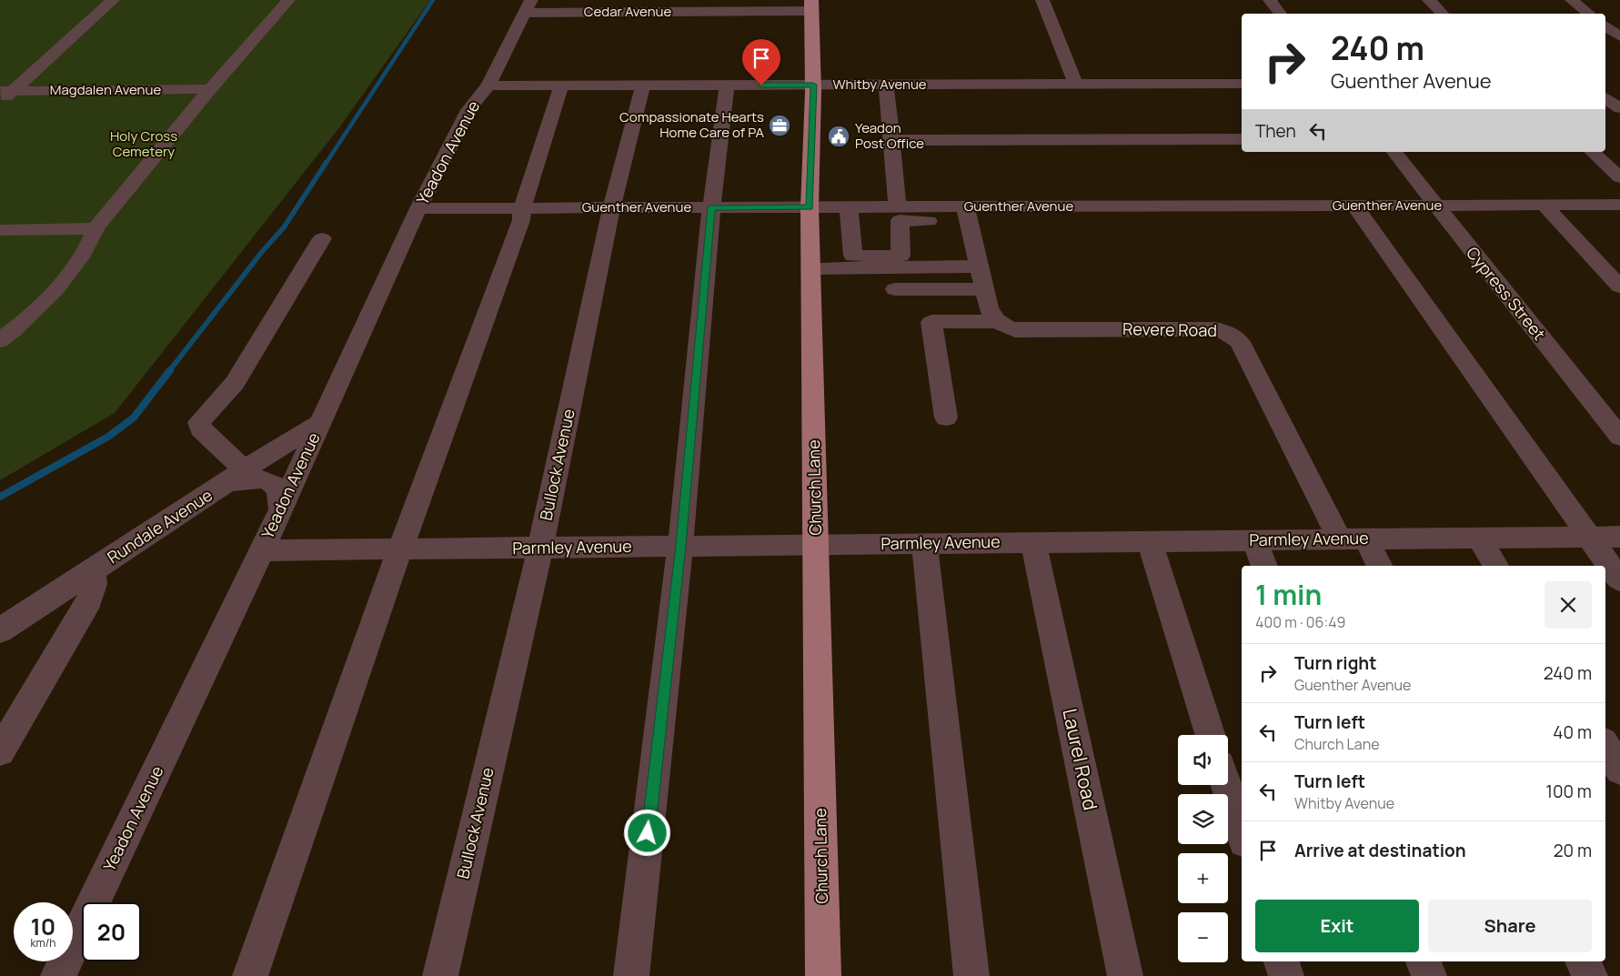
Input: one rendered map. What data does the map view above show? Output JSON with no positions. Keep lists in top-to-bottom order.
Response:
{
  "streets": {
    "main road": ["Church Lane"],
    "street": [
      "Cedar Avenue",
      "Whitby Avenue",
      "Magdalen Avenue",
      "Yeadon Avenue",
      "Guenther Avenue",
      "Cypress Street",
      "Revere Road",
      "Bullock Avenue",
      "Rundale Avenue",
      "Parmley Avenue",
      "Laurel Road"
    ]
  },
  "crossings": [
    ["Cedar Avenue", "Yeadon Avenue"],
    ["Cedar Avenue", "Church Lane"],
    ["Whitby Avenue", "Yeadon Avenue"],
    ["Whitby Avenue", "Bullock Avenue"],
    ["Whitby Avenue", "Church Lane"],
    ["Yeadon Avenue", "Guenther Avenue"],
    ["Yeadon Avenue", "Rundale Avenue"],
    ["Yeadon Avenue", "Parmley Avenue"],
    ["Guenther Avenue", "Cypress Street"],
    ["Guenther Avenue", "Bullock Avenue"],
    ["Guenther Avenue", "Church Lane"],
    ["Revere Road", "Parmley Avenue"],
    ["Bullock Avenue", "Parmley Avenue"],
    ["Church Lane", "Parmley Avenue"],
    ["Parmley Avenue", "Laurel Road"]
  ],
  "parks": ["Holy Cross Cemetery"],
  "places": {
    "office": ["Compassionate Hearts Home Care of PA"],
    "public building": ["Yeadon Post Office"]
  },
  "page": {
    "turn": ["240 m", "Guenther Avenue"],
    "then": "Then",
    "heading": ["1 min", "400 m · 06:49"],
    "list": [
      {
        "name": "Turn right",
        "note": "Guenther Avenue",
        "value": "240 m"
      },
      {
        "name": "Turn left",
        "note": "Church Lane",
        "value": "40 m"
      },
      {
        "name": "Turn left",
        "note": "Whitby Avenue",
        "value": "100 m"
      },
      {
        "name": "Arrive at destination",
        "value": "20 m"
      }
    ],
    "map_buttons": ["+", "−"],
    "buttons": ["Exit", "Share"],
    "speed": "10 km/h",
    "limit": "20"
  }
}
